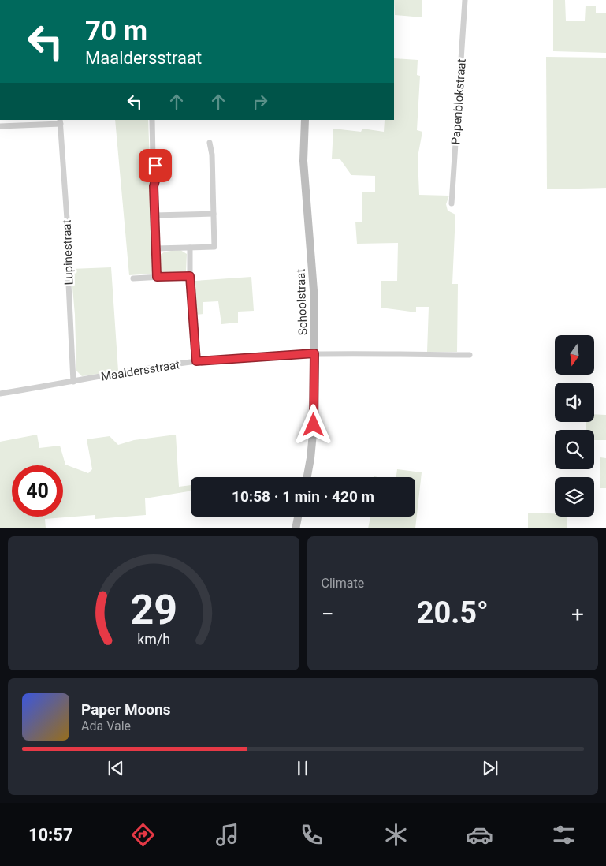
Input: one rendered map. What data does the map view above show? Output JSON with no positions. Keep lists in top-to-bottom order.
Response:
{
  "streets": {
    "street": [
      "Papenblokstraat",
      "Lupinestraat",
      "Schoolstraat",
      "Maaldersstraat"
    ]
  },
  "crossings": [
    ["Lupinestraat", "Maaldersstraat"],
    ["Schoolstraat", "Maaldersstraat"]
  ],
  "north": "bottom",
  "page": {
    "turn": ["70 m", "Maaldersstraat"],
    "limit": "40",
    "trip": "10:58 · 1 min · 420 m",
    "tile": "Climate",
    "heat": ["−", "20.5°", "+"],
    "song": ["Paper Moons", "Ada Vale"],
    "tabs": "10:57",
    "gauge": ["29", "km/h"]
  }
}
